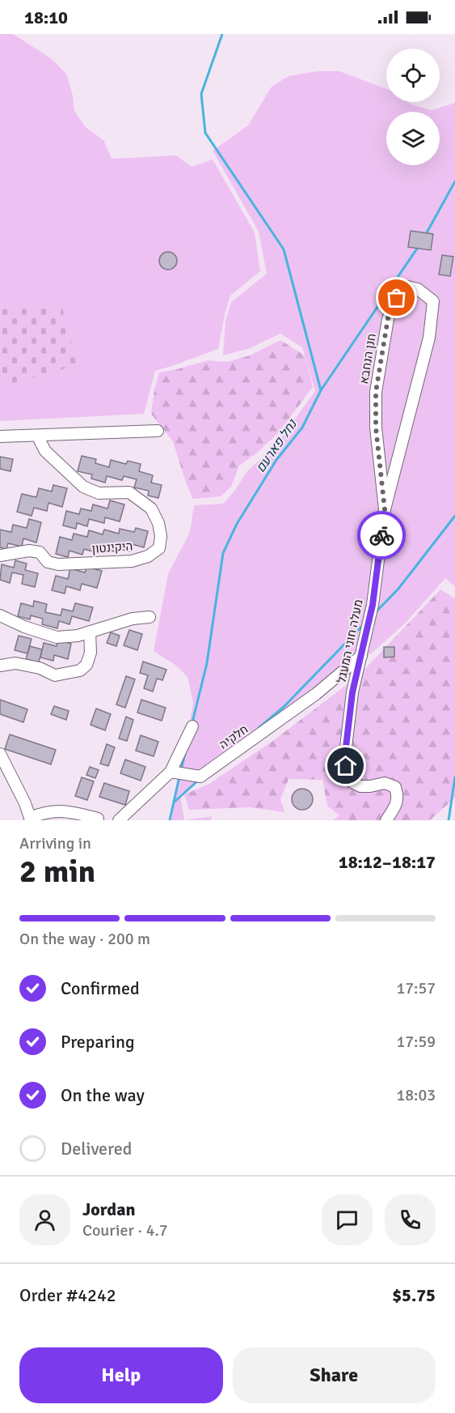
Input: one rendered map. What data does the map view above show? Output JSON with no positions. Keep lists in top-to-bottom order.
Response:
{
  "streets": {
    "street": [
      "חנן הנחבא",
      "היקינטון",
      "מעלה חוני המעגל",
      "חלקיה"
    ]
  },
  "crossings": [
    ["חנן הנחבא", "מעלה חוני המעגל"],
    ["מעלה חוני המעגל", "חלקיה"]
  ],
  "water": ["נחל פארעם"],
  "page": {
    "status": "18:10",
    "heading": ["2 min", "Arriving in", "18:12–18:17"],
    "panel": [
      "Jordan",
      "Courier · 4.7",
      "Order #4242",
      "$5.75"
    ],
    "bar": "On the way · 200 m",
    "list": [
      ["Confirmed", "17:57"],
      ["Preparing", "17:59"],
      ["On the way", "18:03"],
      "Delivered"
    ],
    "buttons": ["Help", "Share"]
  }
}
